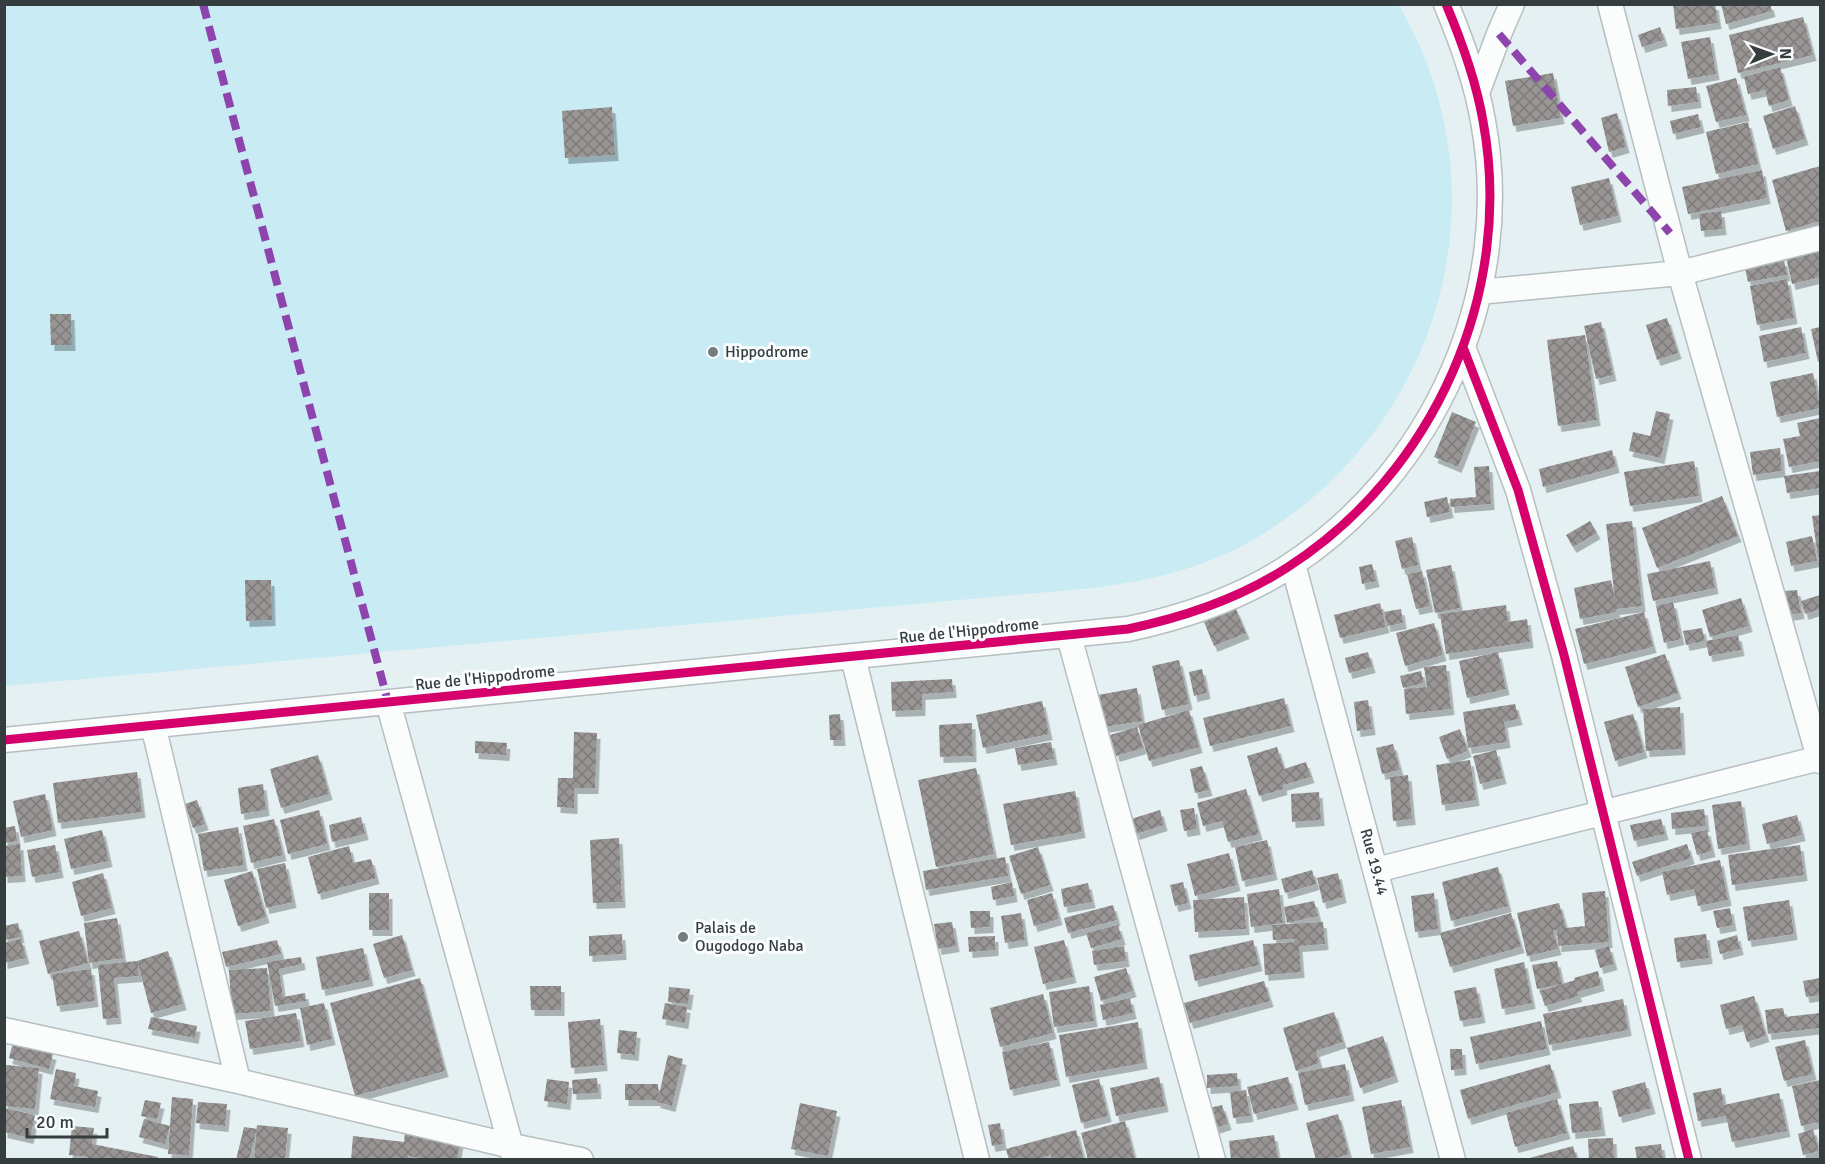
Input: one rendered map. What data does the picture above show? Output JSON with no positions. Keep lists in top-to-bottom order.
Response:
{
  "streets": {
    "street": ["Rue de l'Hippodrome", "Rue 19.44"]
  },
  "crossings": [
    ["Rue de l'Hippodrome", "Rue 19.44"]
  ],
  "places": ["Hippodrome", "Palais de Ougodogo Naba"],
  "scale_bar": "20 m",
  "north": "right"
}
